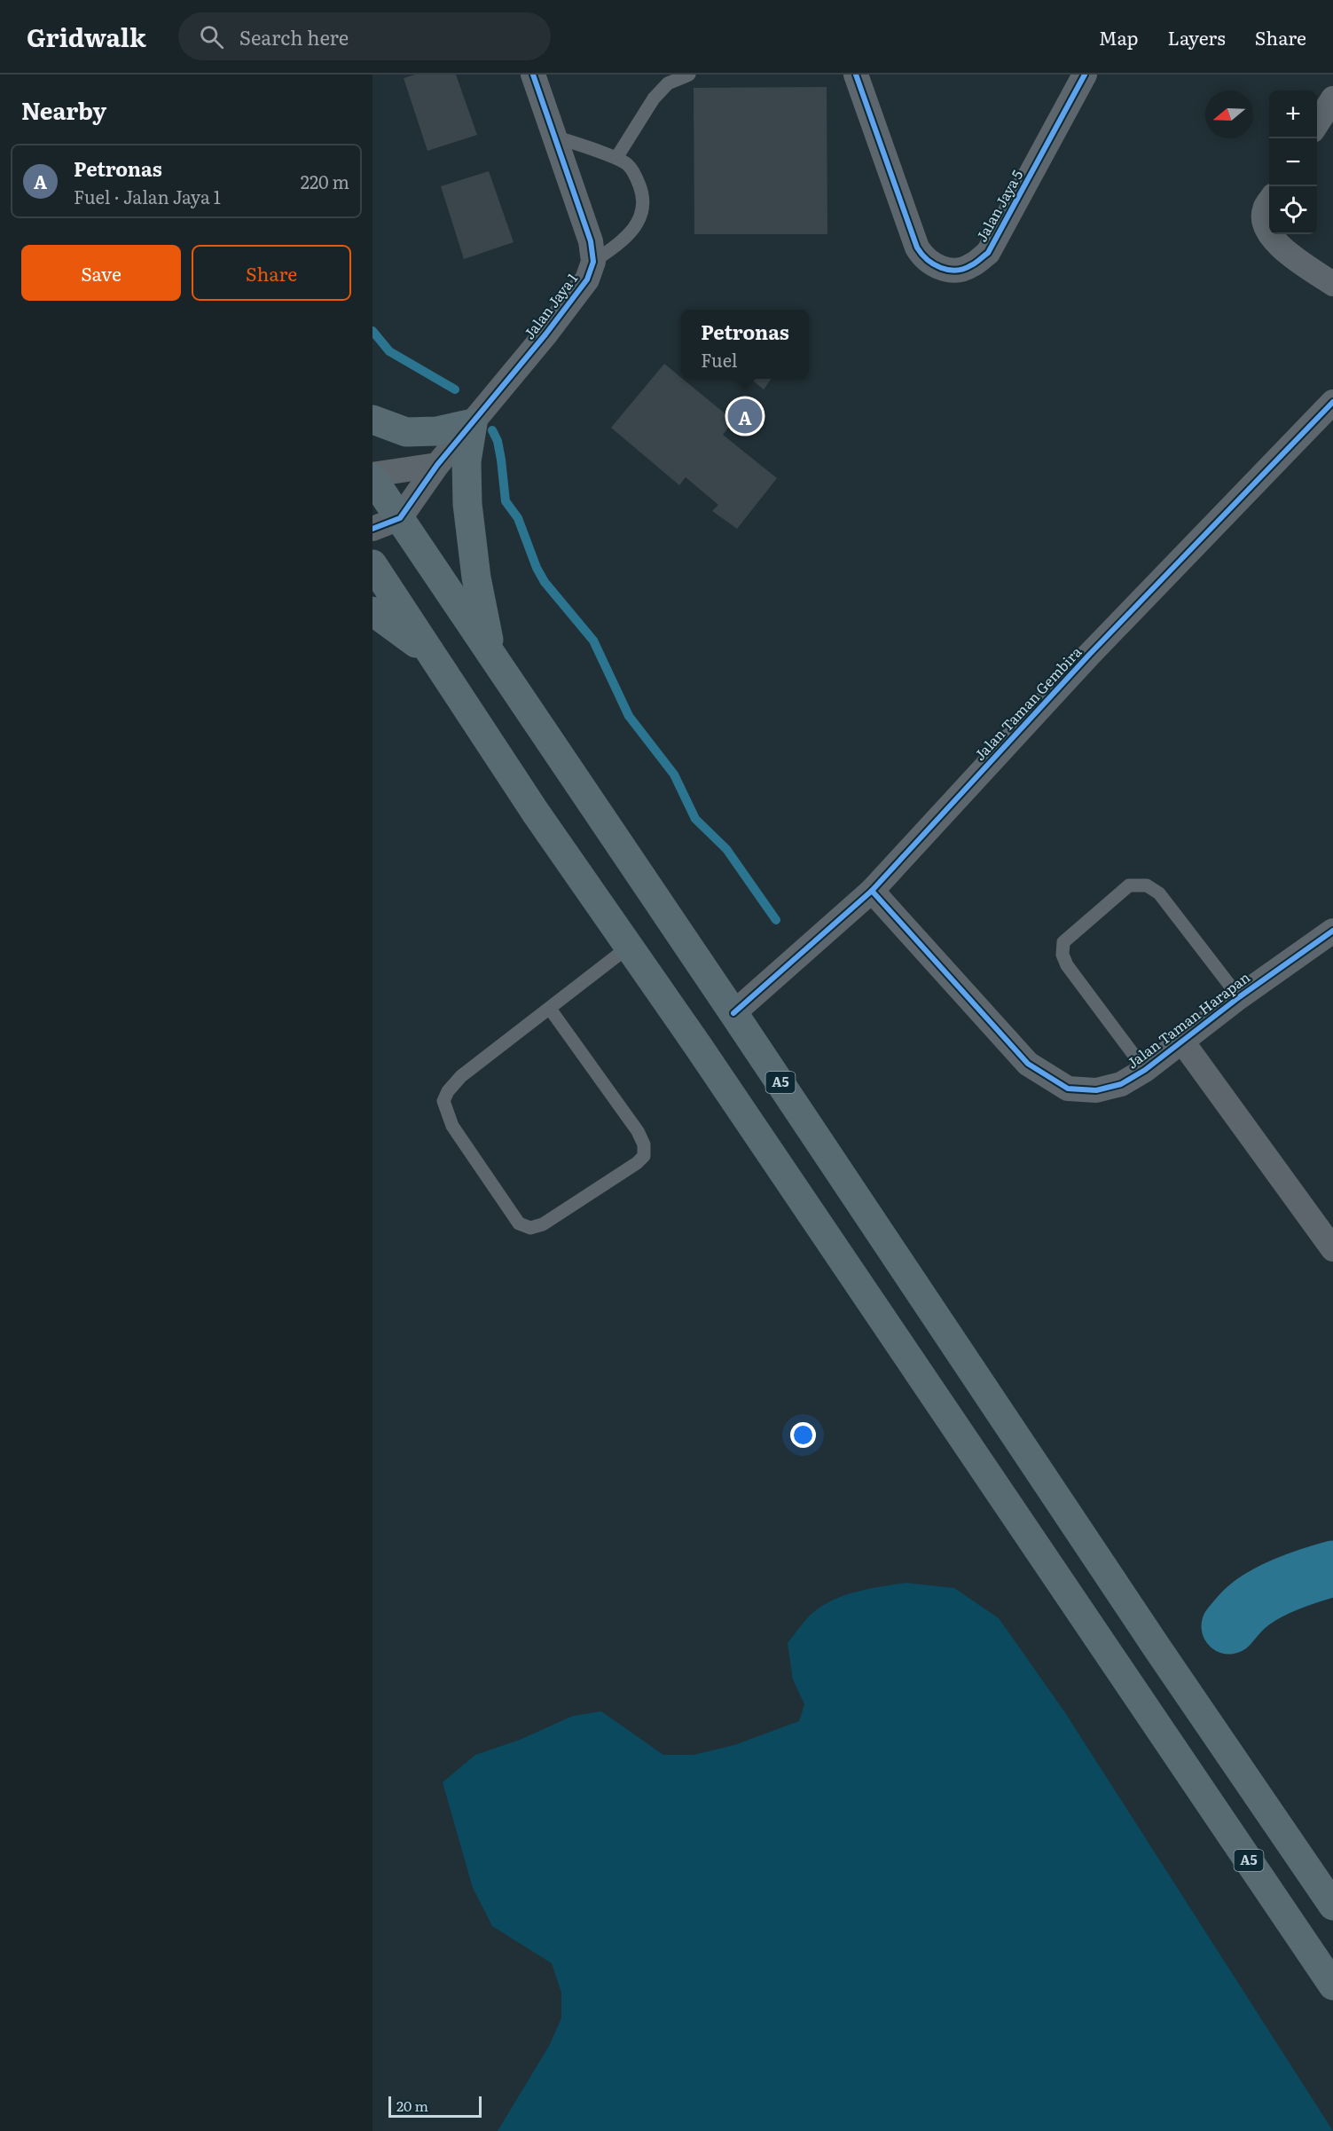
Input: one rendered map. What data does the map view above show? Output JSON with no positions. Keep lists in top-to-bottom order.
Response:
{
  "streets": {
    "highway": ["A5"],
    "street": [
      "Jalan Jaya 5",
      "Jalan Jaya 1",
      "Jalan Taman Gembira",
      "Jalan Taman Harapan"
    ]
  },
  "crossings": [
    ["Jalan Jaya 1", "A5"],
    ["Jalan Taman Gembira", "Jalan Taman Harapan"],
    ["Jalan Taman Gembira", "A5"]
  ],
  "scale_bar": "20 m",
  "north": "left",
  "page": {
    "header": "Gridwalk",
    "search": "Search here",
    "nav": ["Map", "Layers", "Share"],
    "heading": "Nearby",
    "map_buttons": ["+", "−"],
    "list": [
      {
        "mark": "A",
        "name": "Petronas",
        "note": "Fuel · Jalan Jaya 1",
        "value": "220 m"
      }
    ],
    "buttons": ["Save", "Share"],
    "popup": ["Petronas", "Fuel"],
    "pins": "A",
    "scale": "20 m"
  }
}
